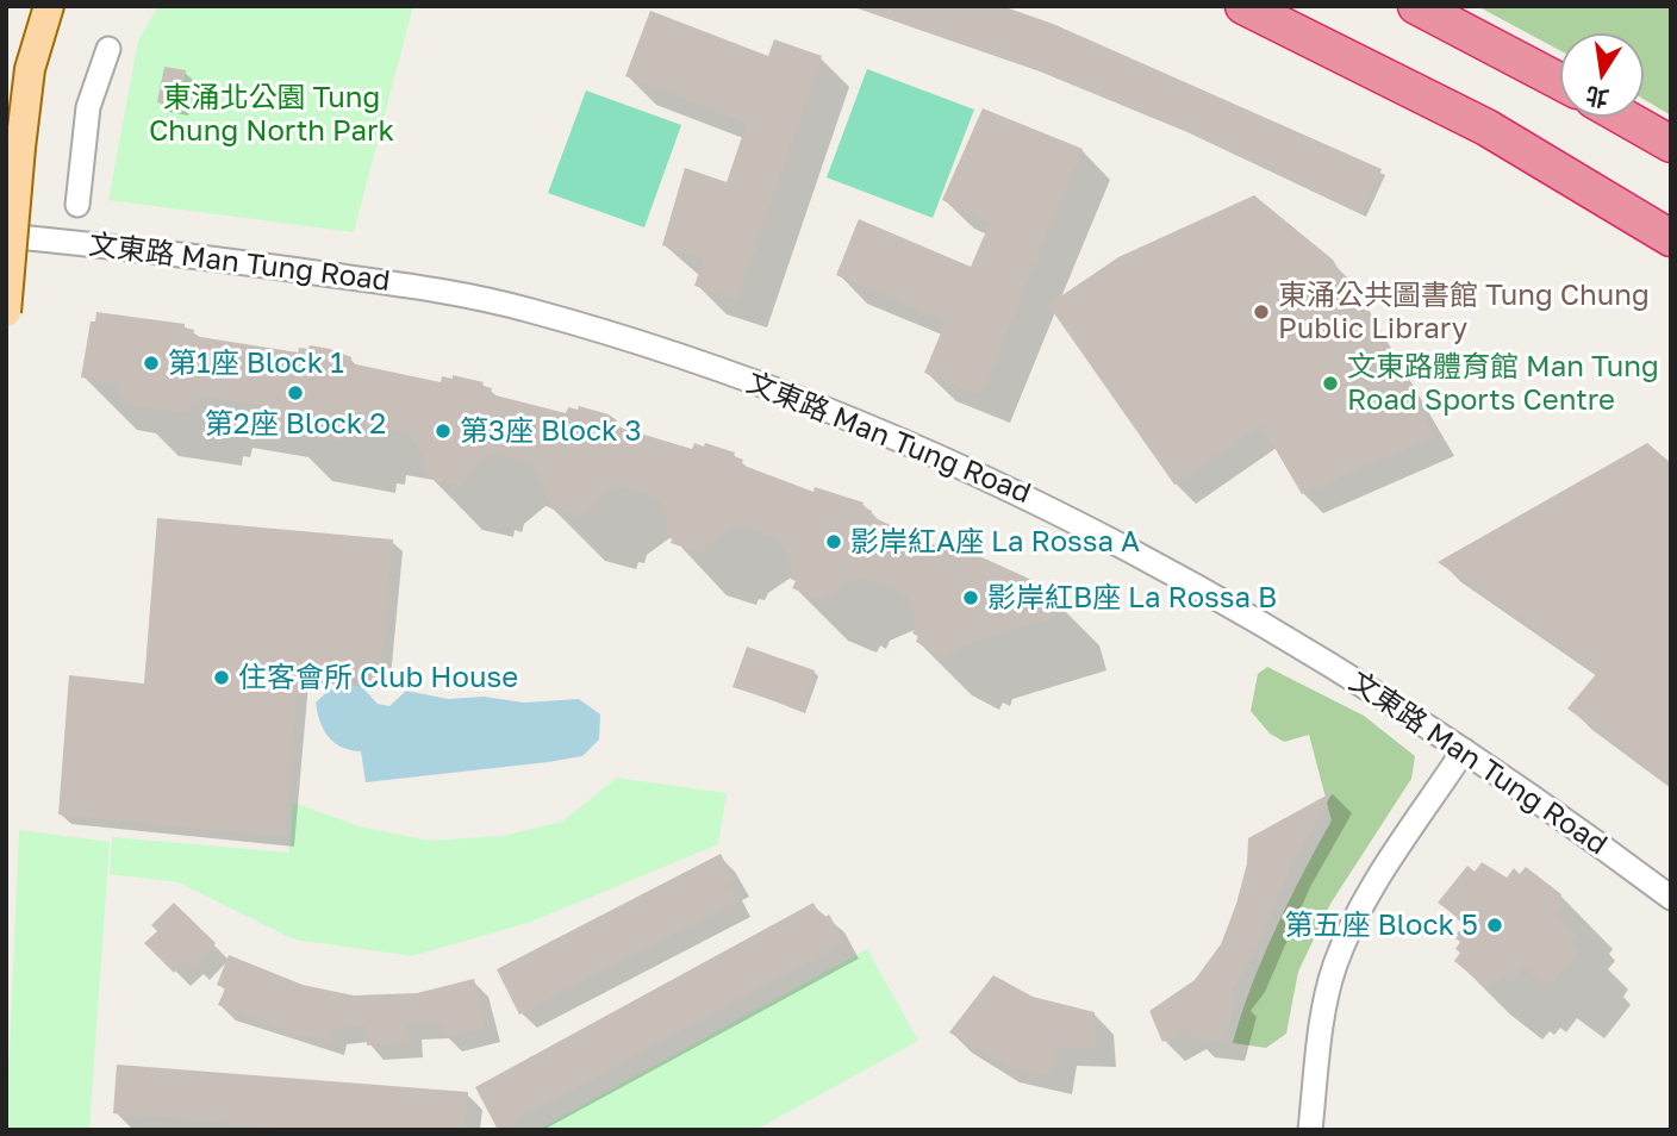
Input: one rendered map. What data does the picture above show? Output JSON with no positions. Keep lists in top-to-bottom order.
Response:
{
  "streets": {
    "street": ["文東路 Man Tung Road"]
  },
  "parks": ["東涌北公園 Tung Chung North Park"],
  "places": [
    "東涌公共圖書館 Tung Chung Public Library",
    "第1座 Block 1",
    "文東路體育館 Man Tung Road Sports Centre",
    "第2座 Block 2",
    "第3座 Block 3",
    "影岸紅A座 La Rossa A",
    "影岸紅B座 La Rossa B",
    "住客會所 Club House",
    "第五座 Block 5"
  ],
  "north": "bottom"
}
